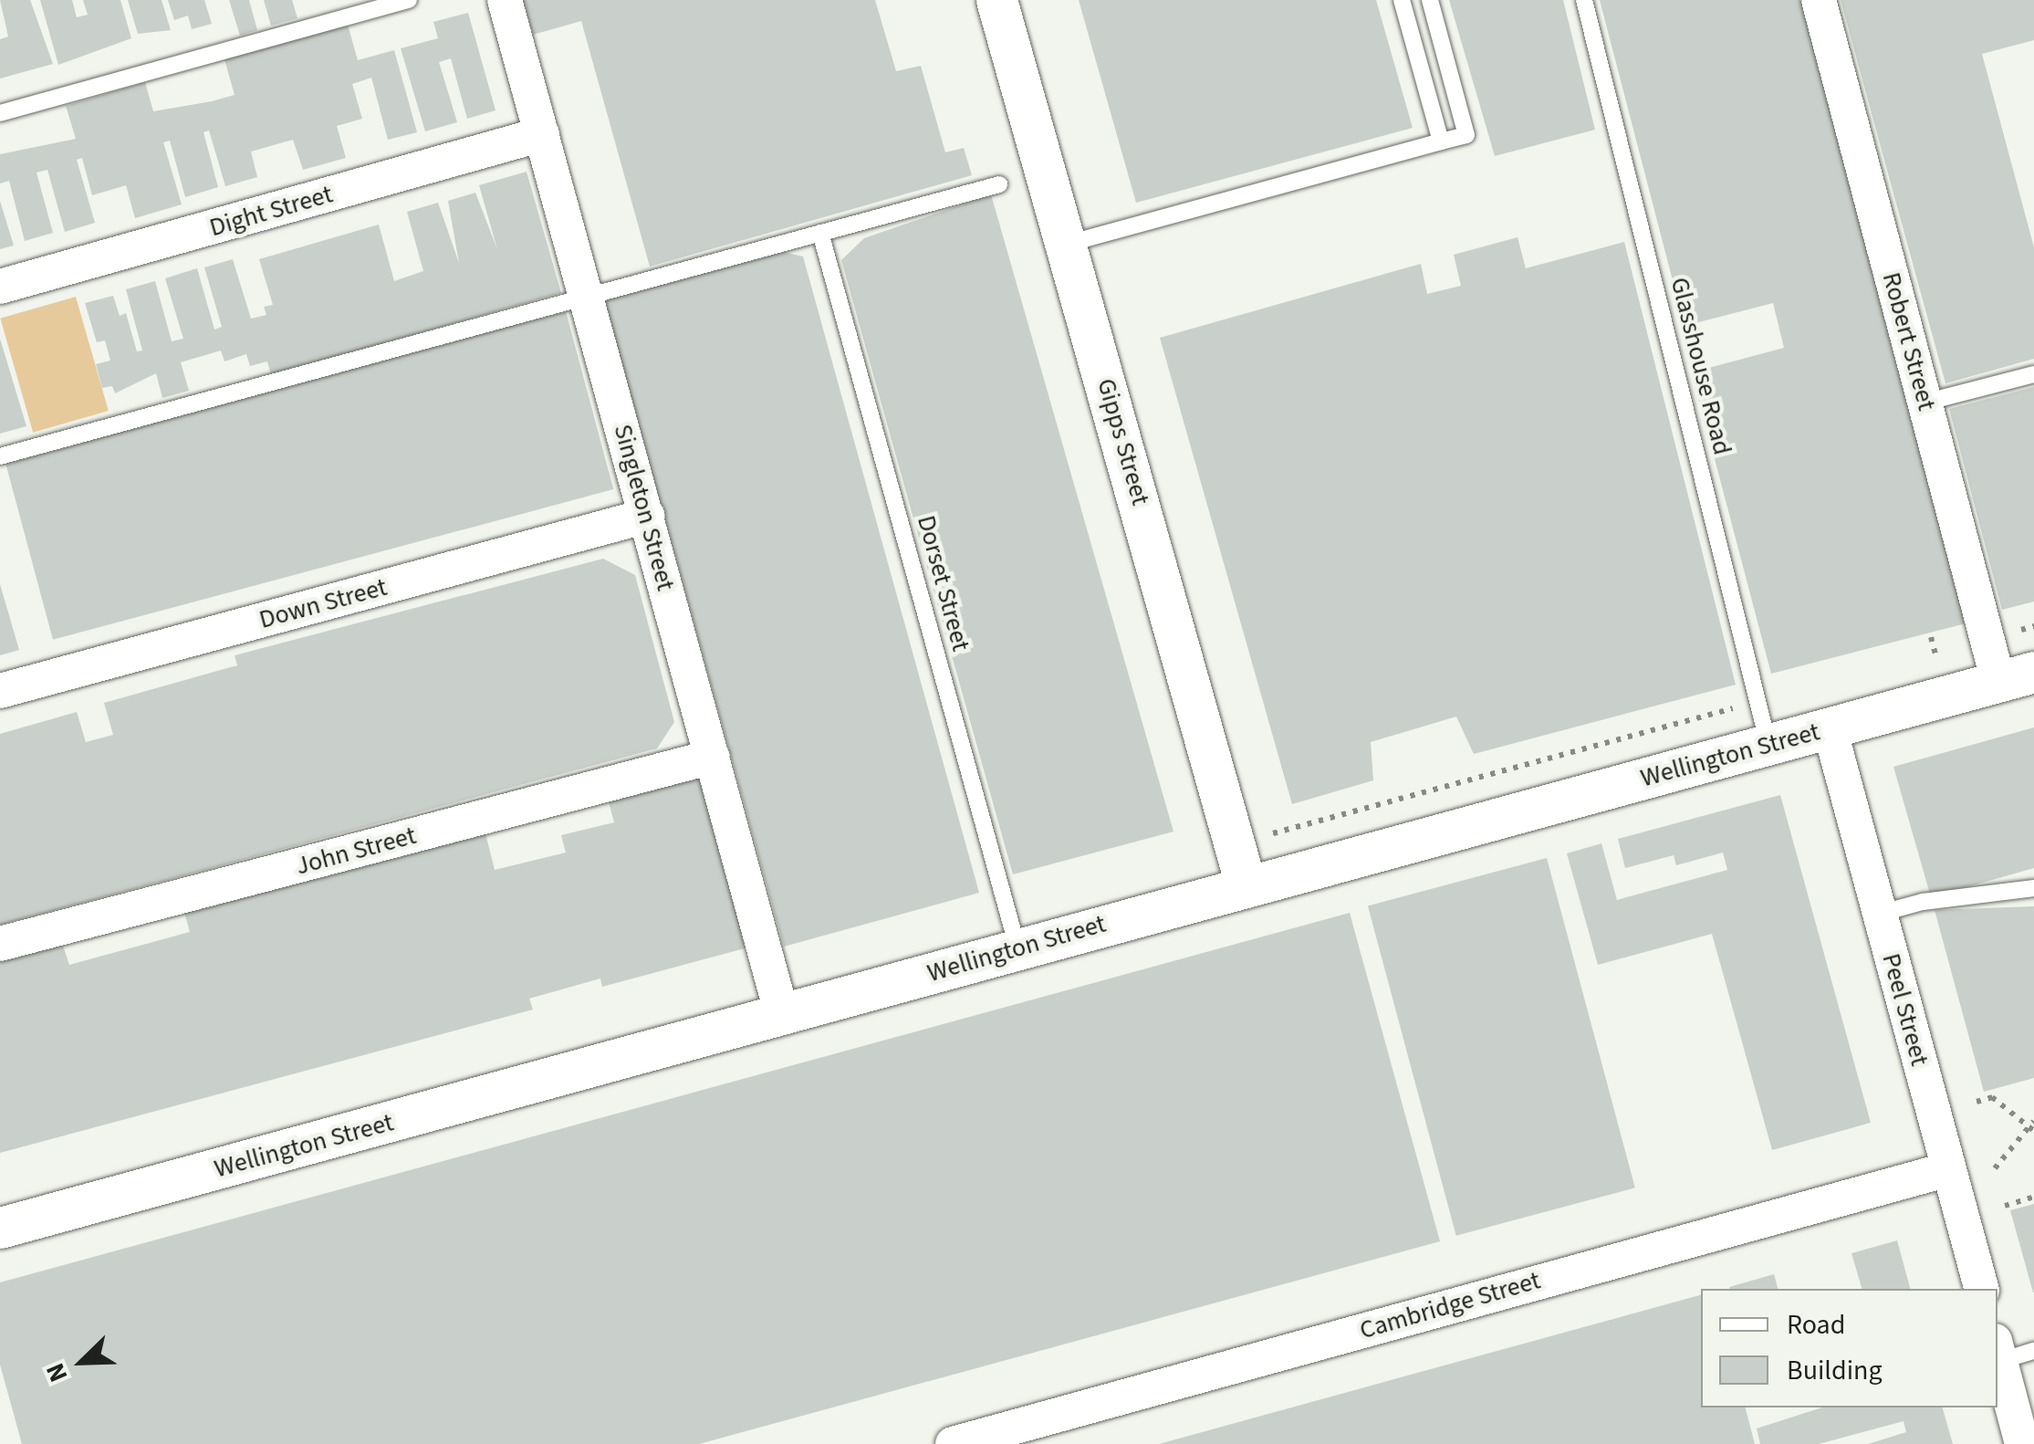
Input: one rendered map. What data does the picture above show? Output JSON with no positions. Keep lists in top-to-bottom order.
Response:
{
  "streets": {
    "street": [
      "Dight Street",
      "Robert Street",
      "Gipps Street",
      "Singleton Street",
      "Down Street",
      "Wellington Street",
      "John Street",
      "Peel Street",
      "Cambridge Street"
    ],
    "lane": ["Glasshouse Road", "Dorset Street"]
  },
  "crossings": [
    ["Dight Street", "Singleton Street"],
    ["Robert Street", "Wellington Street"],
    ["Glasshouse Road", "Wellington Street"],
    ["Gipps Street", "Wellington Street"],
    ["Singleton Street", "Down Street"],
    ["Singleton Street", "Wellington Street"],
    ["Singleton Street", "John Street"],
    ["Dorset Street", "Wellington Street"],
    ["Wellington Street", "Peel Street"],
    ["Peel Street", "Cambridge Street"]
  ],
  "legend": ["Road", "Building"],
  "north": "bottom left"
}
